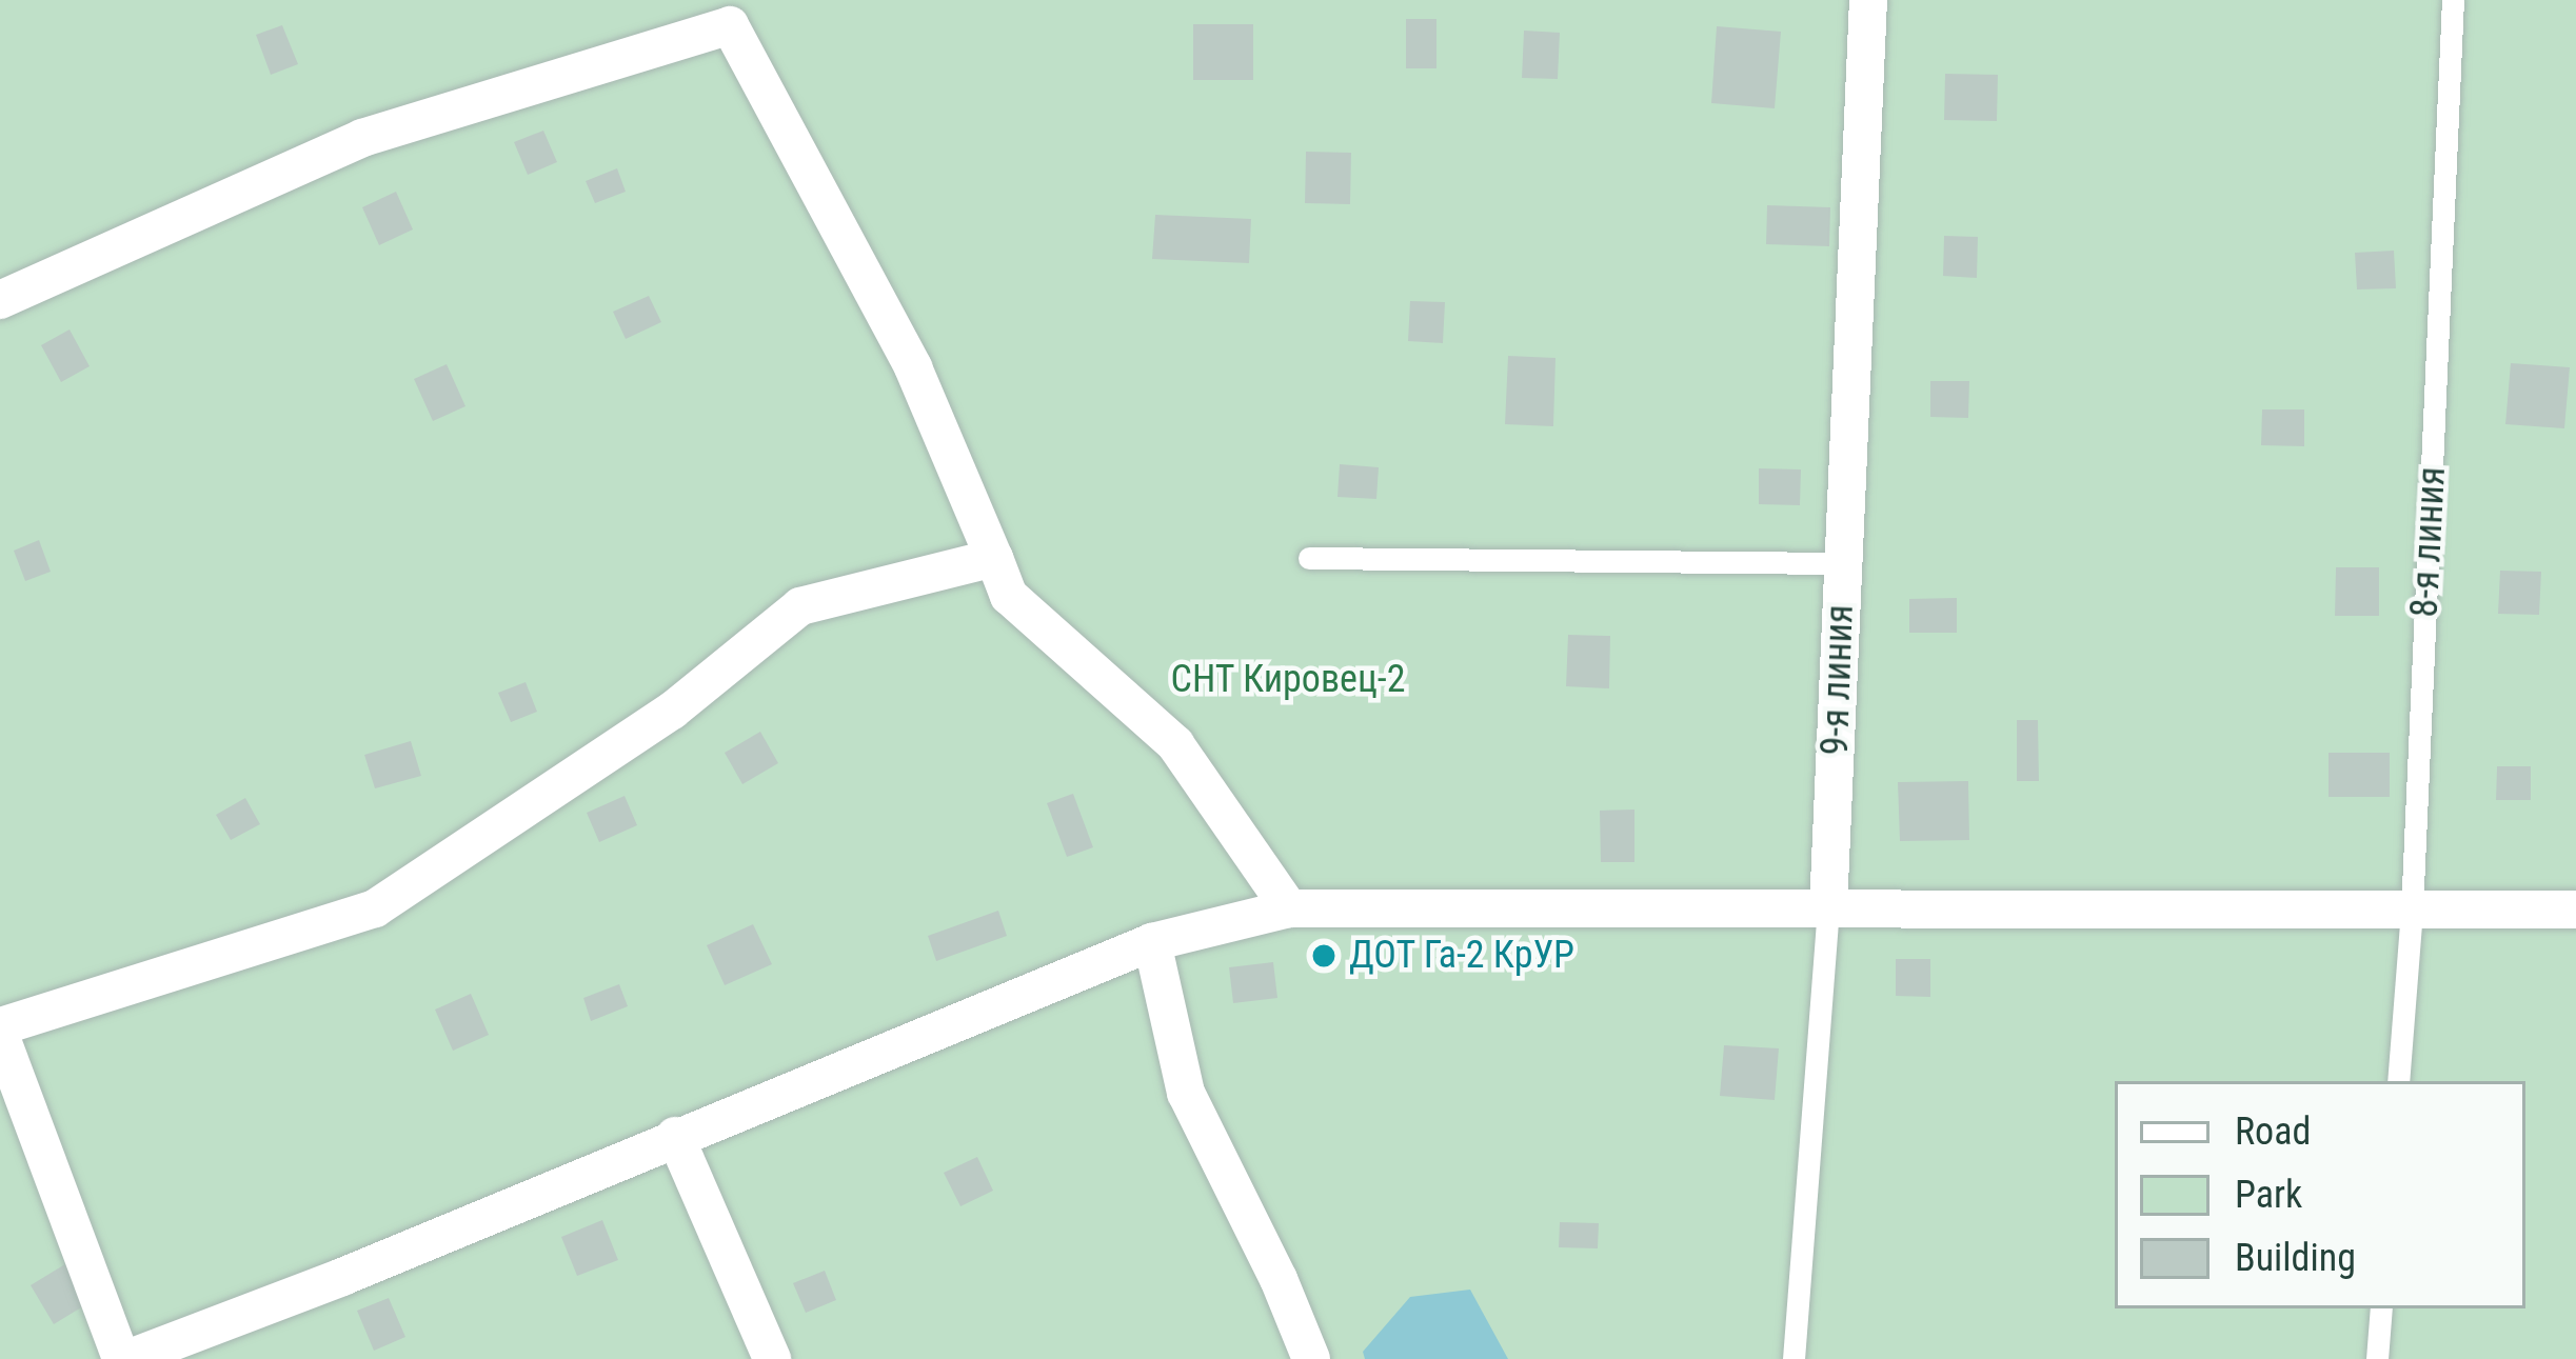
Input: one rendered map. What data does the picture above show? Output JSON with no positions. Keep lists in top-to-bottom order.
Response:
{
  "streets": {
    "street": ["9-я линия"],
    "lane": ["8-я линия"]
  },
  "parks": ["СНТ Кировец-2"],
  "places": ["ДОТ Га-2 КрУР"],
  "legend": ["Road", "Park", "Building"]
}
